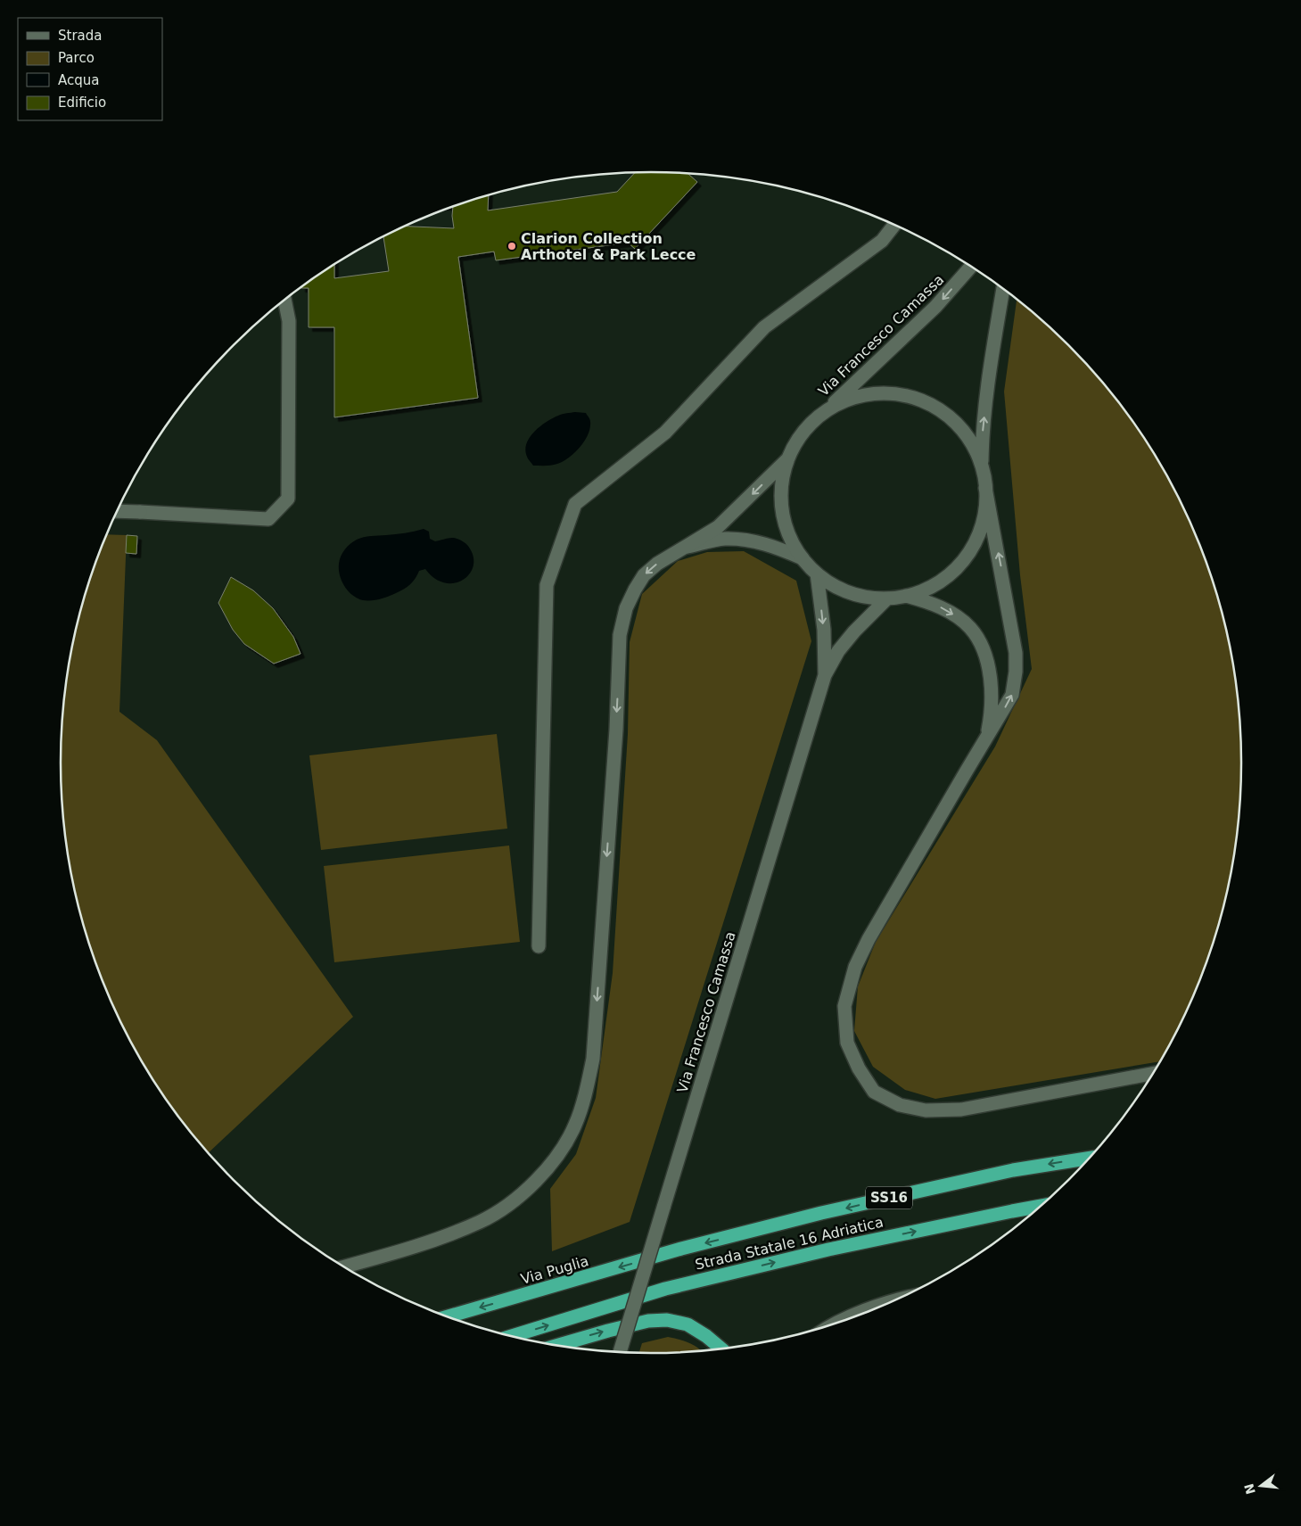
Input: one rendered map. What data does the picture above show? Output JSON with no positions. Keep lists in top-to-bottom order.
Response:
{
  "streets": {
    "highway": ["SS16", "Strada Statale 16 Adriatica", "Via Puglia"],
    "street": ["Via Francesco Camassa"]
  },
  "crossings": [
    ["Strada Statale 16 Adriatica", "Via Puglia"]
  ],
  "one_way": ["Via Puglia"],
  "places": ["Clarion Collection Arthotel & Park Lecce"],
  "legend": [
    "Strada",
    "Parco",
    "Acqua",
    "Edificio"
  ],
  "north": "left"
}
